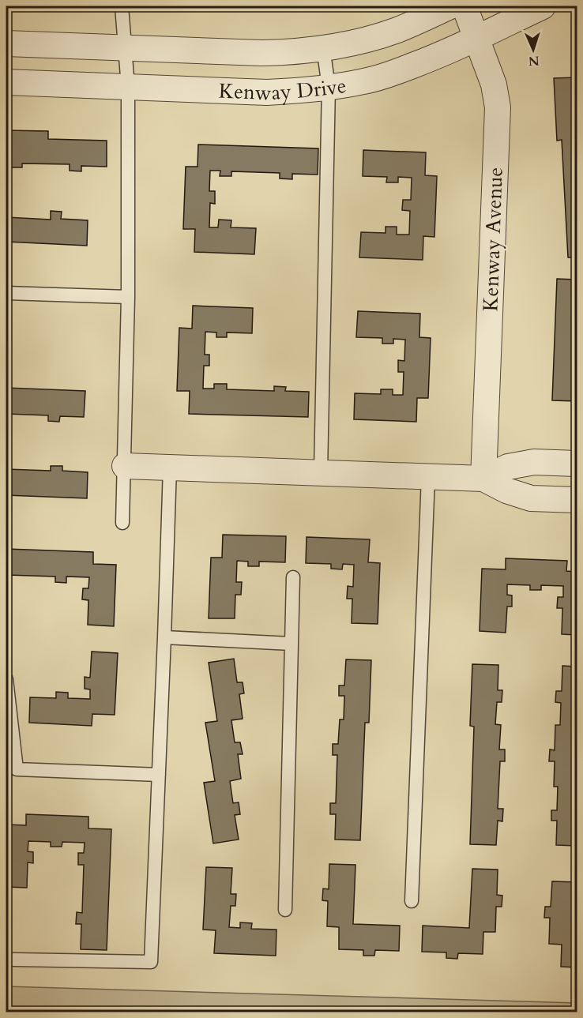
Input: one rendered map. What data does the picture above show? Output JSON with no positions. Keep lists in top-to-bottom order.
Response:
{
  "streets": {
    "street": ["Kenway Drive", "Kenway Avenue"]
  },
  "crossings": [
    ["Kenway Drive", "Kenway Avenue"]
  ],
  "north": "bottom"
}
